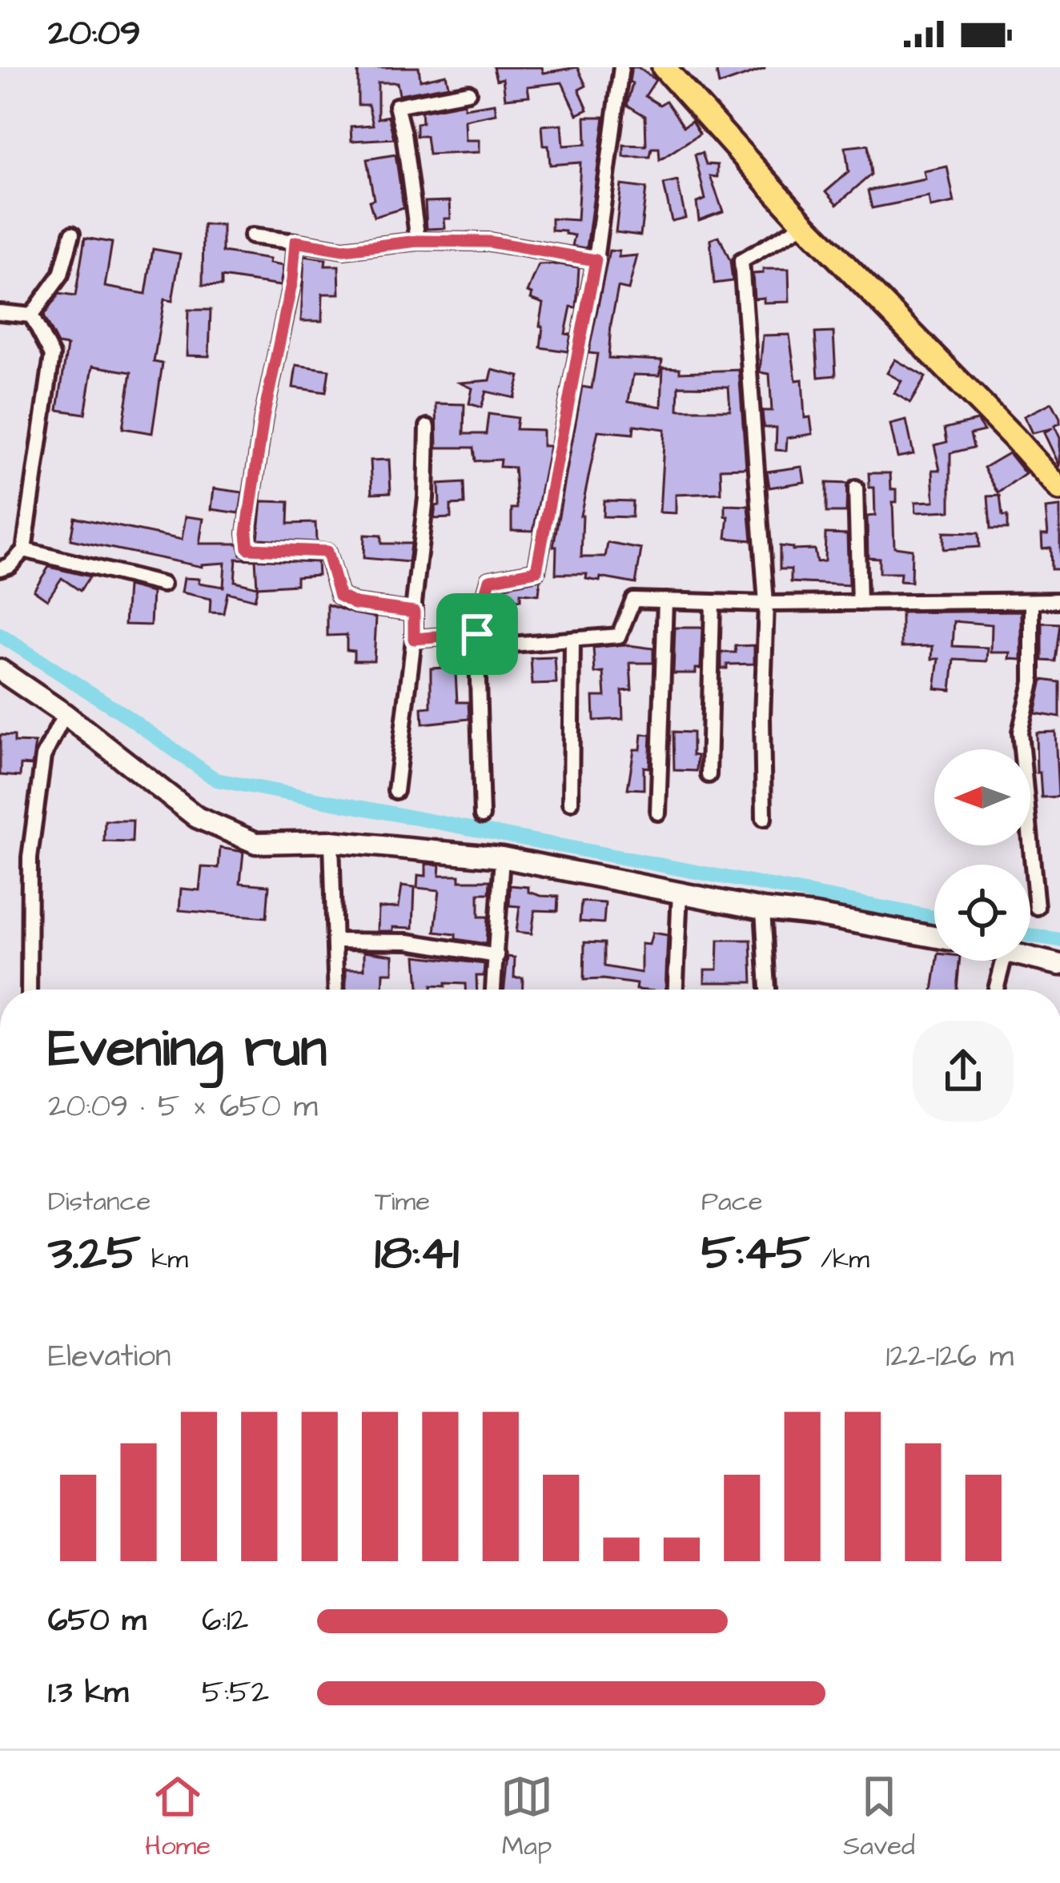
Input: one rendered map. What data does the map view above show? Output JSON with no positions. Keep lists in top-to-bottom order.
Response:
{
  "north": "left",
  "page": {
    "status": "20:09",
    "heading": ["Evening run", "20:09 · 5 × 650 m"],
    "stats": [
      ["Distance", "3.25 km"],
      ["Time", "18:41"],
      ["Pace", "5:45 /km"]
    ],
    "chart": ["Elevation", "122–126 m"],
    "list": [
      {
        "name": "650 m",
        "note": "6:12"
      },
      {
        "name": "1.3 km",
        "note": "5:52"
      }
    ],
    "tabs": ["Home", "Map", "Saved"]
  }
}
